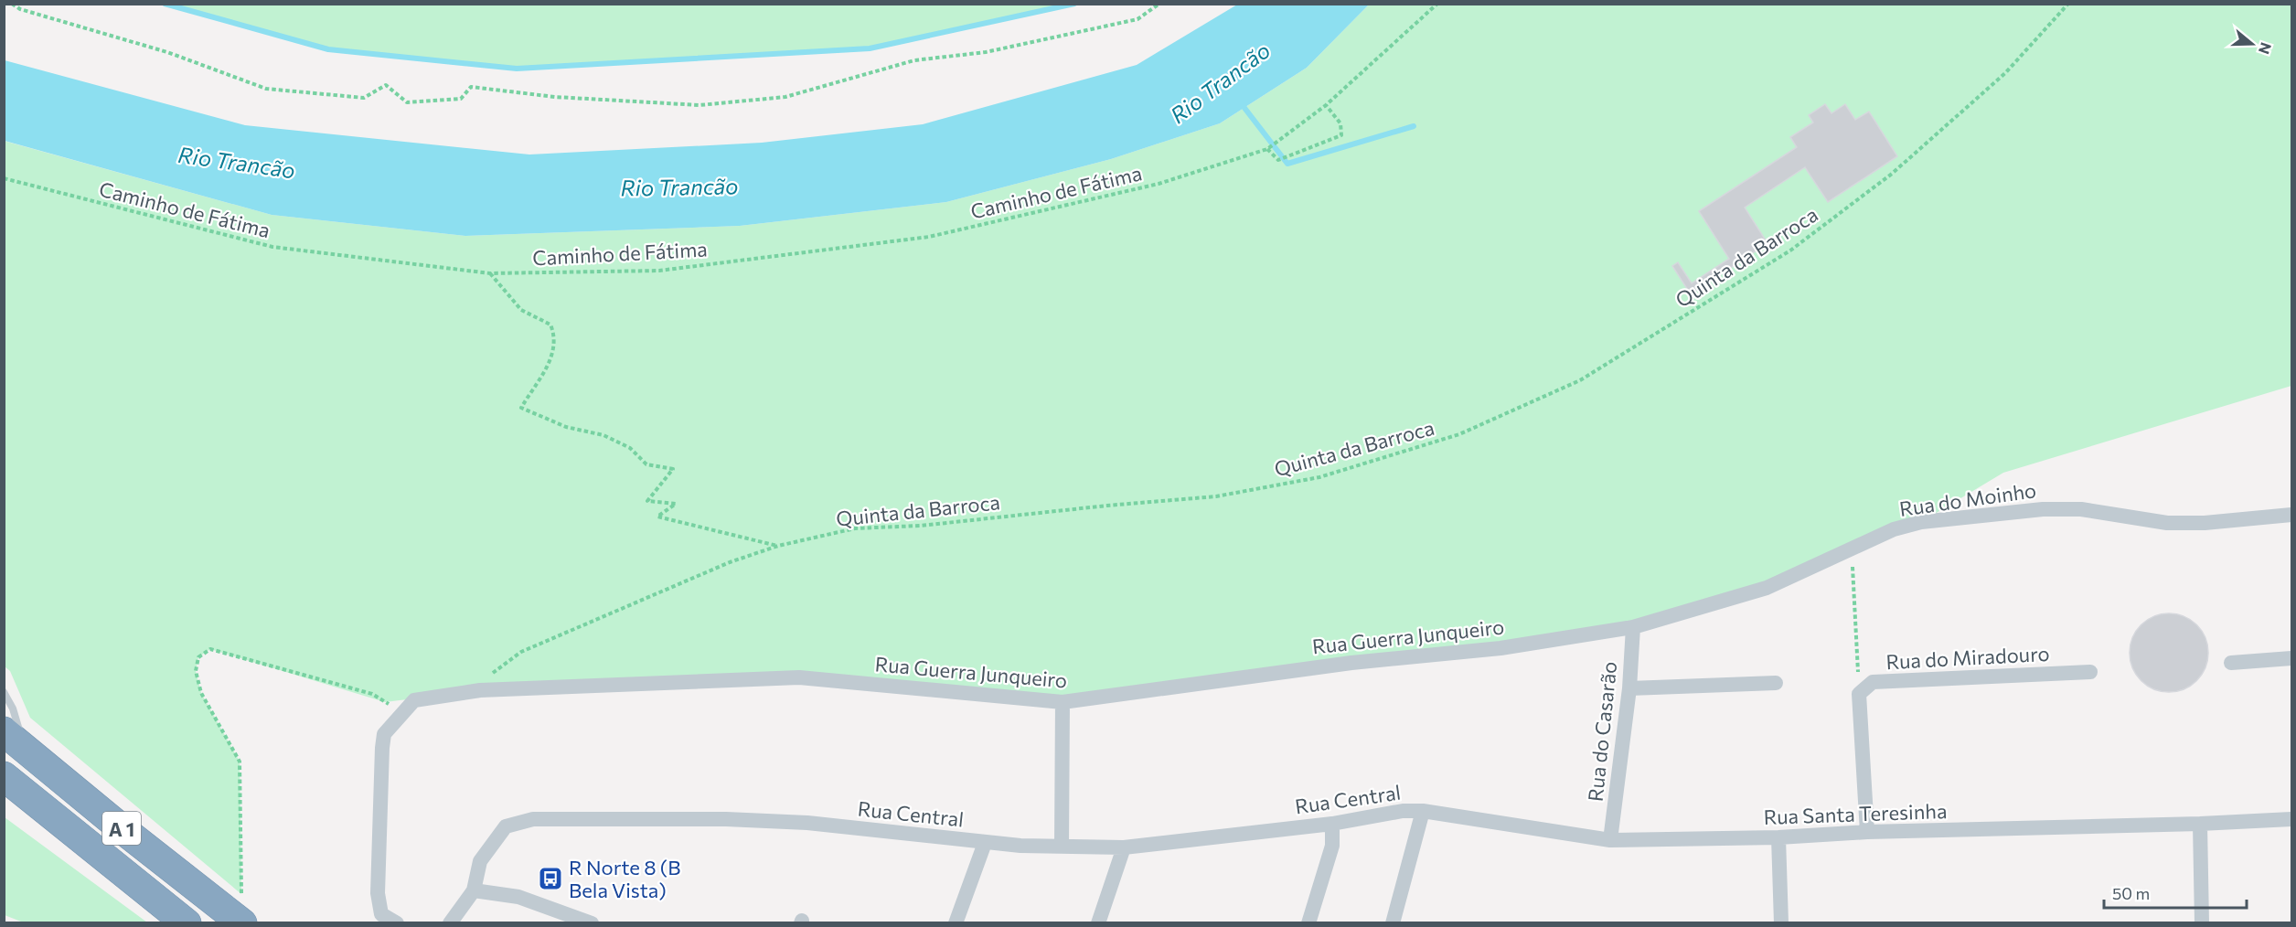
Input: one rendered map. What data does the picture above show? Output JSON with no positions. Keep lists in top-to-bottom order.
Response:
{
  "streets": {
    "highway": ["A 1"],
    "street": [
      "Rua do Moinho",
      "Rua Guerra Junqueiro",
      "Rua do Miradouro",
      "Rua do Casarão",
      "Rua Central",
      "Rua Santa Teresinha"
    ],
    "path": ["Caminho de Fátima", "Quinta da Barroca"]
  },
  "crossings": [
    ["Quinta da Barroca", "Rua Guerra Junqueiro"],
    ["Rua do Moinho", "Rua Guerra Junqueiro"],
    ["Rua do Moinho", "Rua do Casarão"],
    ["Rua Guerra Junqueiro", "Rua do Casarão"],
    ["Rua do Casarão", "Rua Santa Teresinha"],
    ["Rua Central", "Rua Santa Teresinha"]
  ],
  "water": ["Rio Trancão"],
  "places": {
    "bus stop": ["R Norte 8 (B Bela Vista)"]
  },
  "scale_bar": "50 m",
  "north": "right"
}
